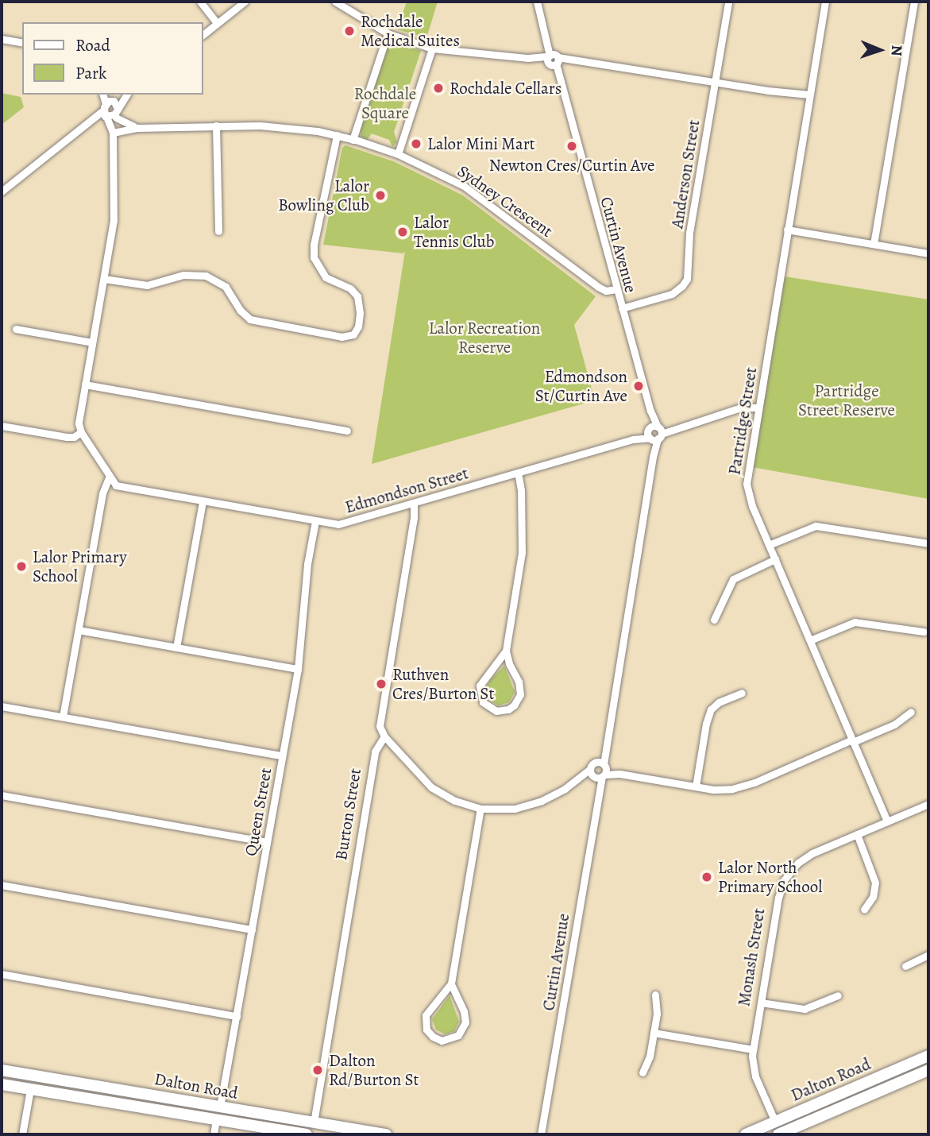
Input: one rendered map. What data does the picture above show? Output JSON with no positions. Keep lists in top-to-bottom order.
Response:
{
  "streets": {
    "main road": ["Burton Street", "Monash Street", "Dalton Road"],
    "street": [
      "Anderson Street",
      "Sydney Crescent",
      "Curtin Avenue",
      "Partridge Street",
      "Edmondson Street",
      "Queen Street"
    ]
  },
  "crossings": [
    ["Anderson Street", "Curtin Avenue"],
    ["Sydney Crescent", "Curtin Avenue"],
    ["Curtin Avenue", "Edmondson Street"],
    ["Partridge Street", "Edmondson Street"],
    ["Partridge Street", "Monash Street"],
    ["Edmondson Street", "Queen Street"],
    ["Edmondson Street", "Burton Street"],
    ["Queen Street", "Dalton Road"],
    ["Burton Street", "Dalton Road"],
    ["Monash Street", "Dalton Road"]
  ],
  "parks": ["Rochdale Square", "Lalor Recreation Reserve", "Partridge Street Reserve"],
  "places": [
    "Rochdale Medical Suites",
    "Rochdale Cellars",
    "Lalor Mini Mart",
    "Newton Cres/Curtin Ave",
    "Lalor Bowling Club",
    "Lalor Tennis Club",
    "Edmondson St/Curtin Ave",
    "Lalor Primary School",
    "Ruthven Cres/Burton St",
    "Lalor North Primary School",
    "Dalton Rd/Burton St"
  ],
  "legend": ["Road", "Park"],
  "north": "right"
}
